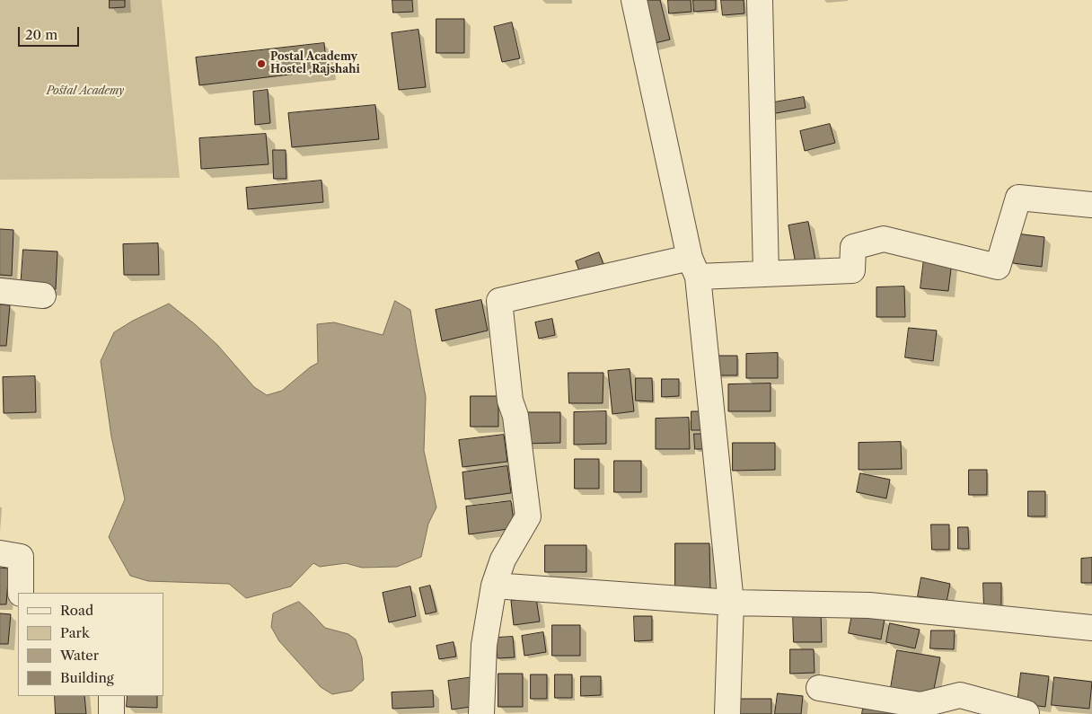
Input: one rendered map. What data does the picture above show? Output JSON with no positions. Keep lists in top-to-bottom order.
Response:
{
  "parks": ["Postal Academy"],
  "places": ["Postal Academy Hostel ,Rajshahi"],
  "legend": [
    "Road",
    "Park",
    "Water",
    "Building"
  ],
  "scale_bar": "20 m"
}
